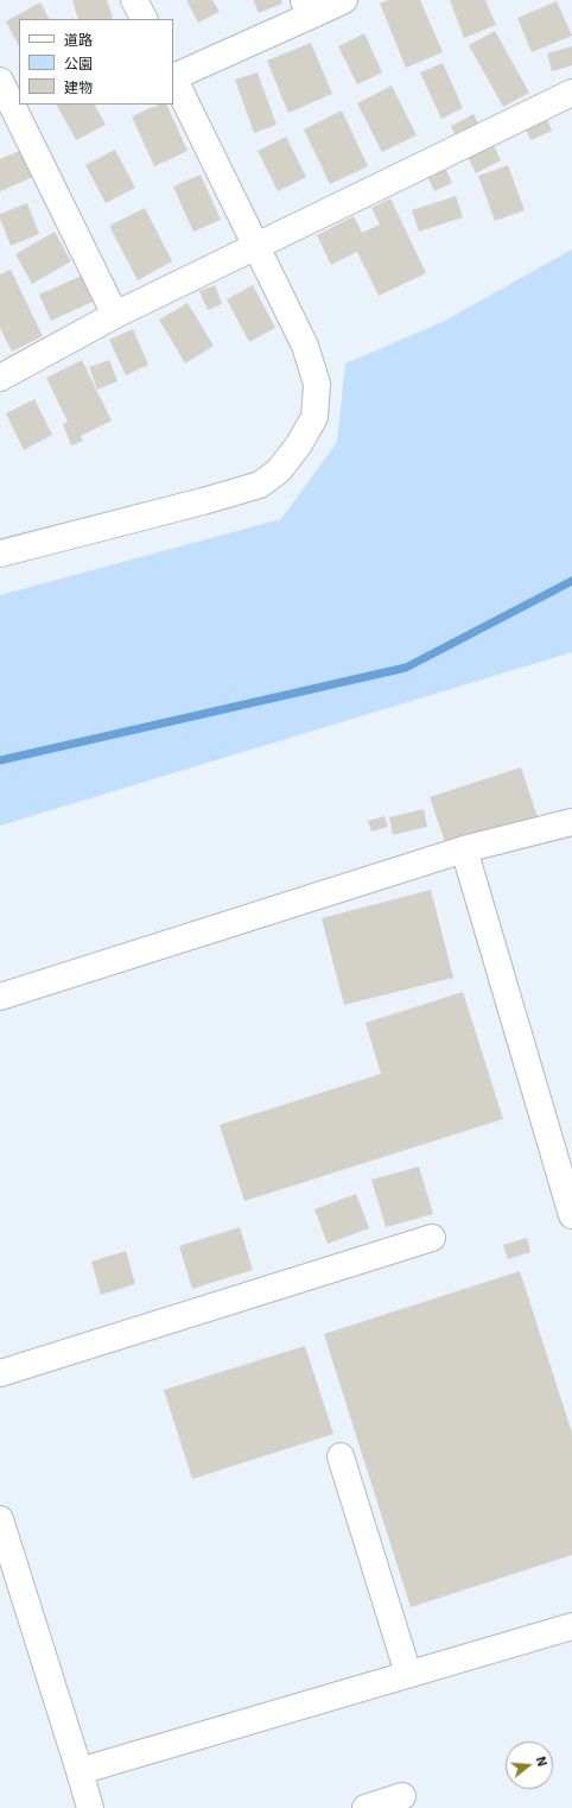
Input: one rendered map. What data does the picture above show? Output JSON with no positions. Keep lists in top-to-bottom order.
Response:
{
  "legend": ["道路", "公園", "建物"],
  "north": "right"
}
